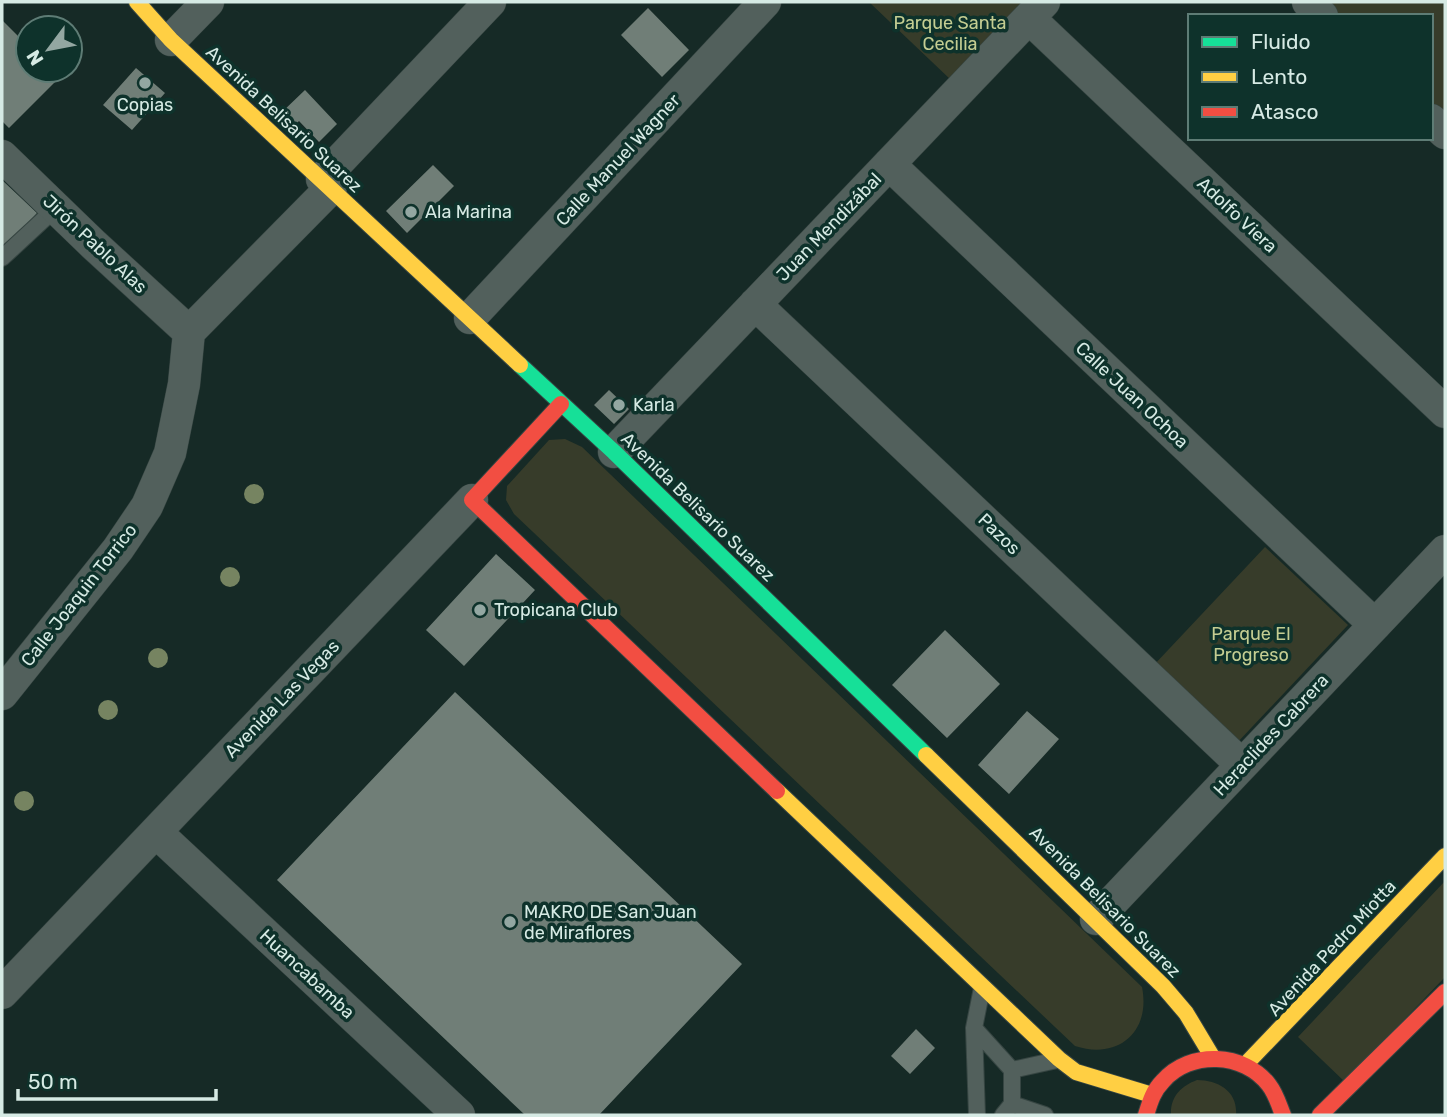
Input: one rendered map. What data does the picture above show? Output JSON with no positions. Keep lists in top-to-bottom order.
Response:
{
  "streets": {
    "street": [
      "Avenida Belisario Suarez",
      "Calle Manuel Wagner",
      "Adolfo Viera",
      "Juan Mendizábal",
      "Jirón Pablo Alas",
      "Calle Juan Ochoa",
      "Pazos",
      "Calle Joaquin Torrico",
      "Avenida Las Vegas",
      "Heraclides Cabrera",
      "Avenida Pedro Miotta",
      "Huancabamba"
    ]
  },
  "crossings": [
    ["Avenida Belisario Suarez", "Calle Manuel Wagner"],
    ["Avenida Belisario Suarez", "Juan Mendizábal"],
    ["Avenida Belisario Suarez", "Avenida Las Vegas"],
    ["Avenida Belisario Suarez", "Heraclides Cabrera"],
    ["Adolfo Viera", "Juan Mendizábal"],
    ["Juan Mendizábal", "Calle Juan Ochoa"],
    ["Juan Mendizábal", "Pazos"],
    ["Jirón Pablo Alas", "Calle Joaquin Torrico"],
    ["Calle Juan Ochoa", "Heraclides Cabrera"],
    ["Pazos", "Heraclides Cabrera"],
    ["Avenida Las Vegas", "Huancabamba"]
  ],
  "parks": ["Parque Santa Cecilia", "Parque El Progreso"],
  "places": [
    "Copias",
    "Ala Marina",
    "Karla",
    "Tropicana Club",
    "MAKRO DE San Juan de Miraflores"
  ],
  "legend": ["Fluido", "Lento", "Atasco"],
  "scale_bar": "50 m",
  "north": "bottom left"
}
